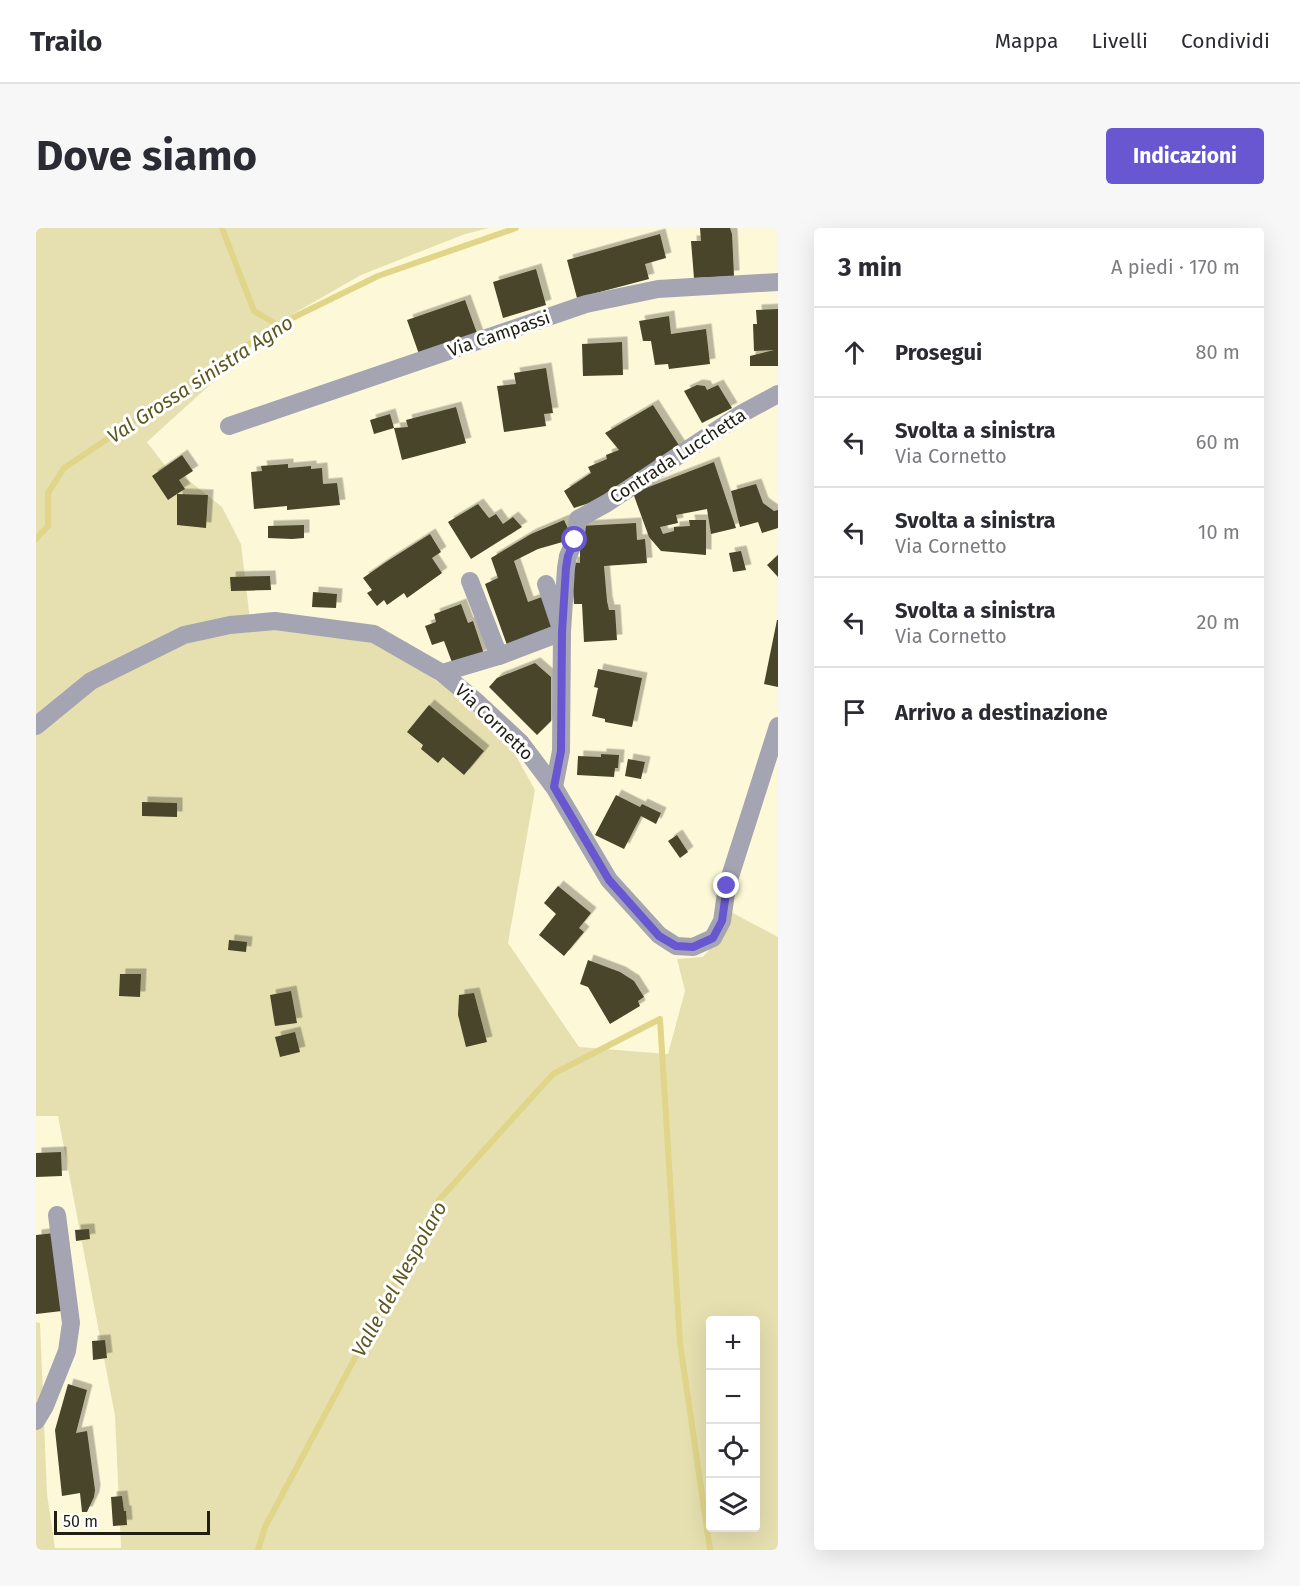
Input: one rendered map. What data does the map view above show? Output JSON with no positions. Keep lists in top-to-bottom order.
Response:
{
  "streets": {
    "street": ["Via Campassi", "Contrada Lucchetta", "Via Cornetto"]
  },
  "water": ["Val Grossa sinistra Agno", "Valle del Nespolaro"],
  "scale_bar": "50 m",
  "page": {
    "header": "Trailo",
    "nav": ["Mappa", "Livelli", "Condividi"],
    "buttons": "Indicazioni",
    "title": "Dove siamo",
    "heading": ["3 min", "A piedi · 170 m"],
    "list": [
      ["Prosegui", "80 m"],
      ["Svolta a sinistra", "Via Cornetto", "60 m"],
      ["Svolta a sinistra", "Via Cornetto", "10 m"],
      ["Svolta a sinistra", "Via Cornetto", "20 m"],
      "Arrivo a destinazione"
    ],
    "map_buttons": ["+", "−"],
    "scale": "50 m"
  }
}
